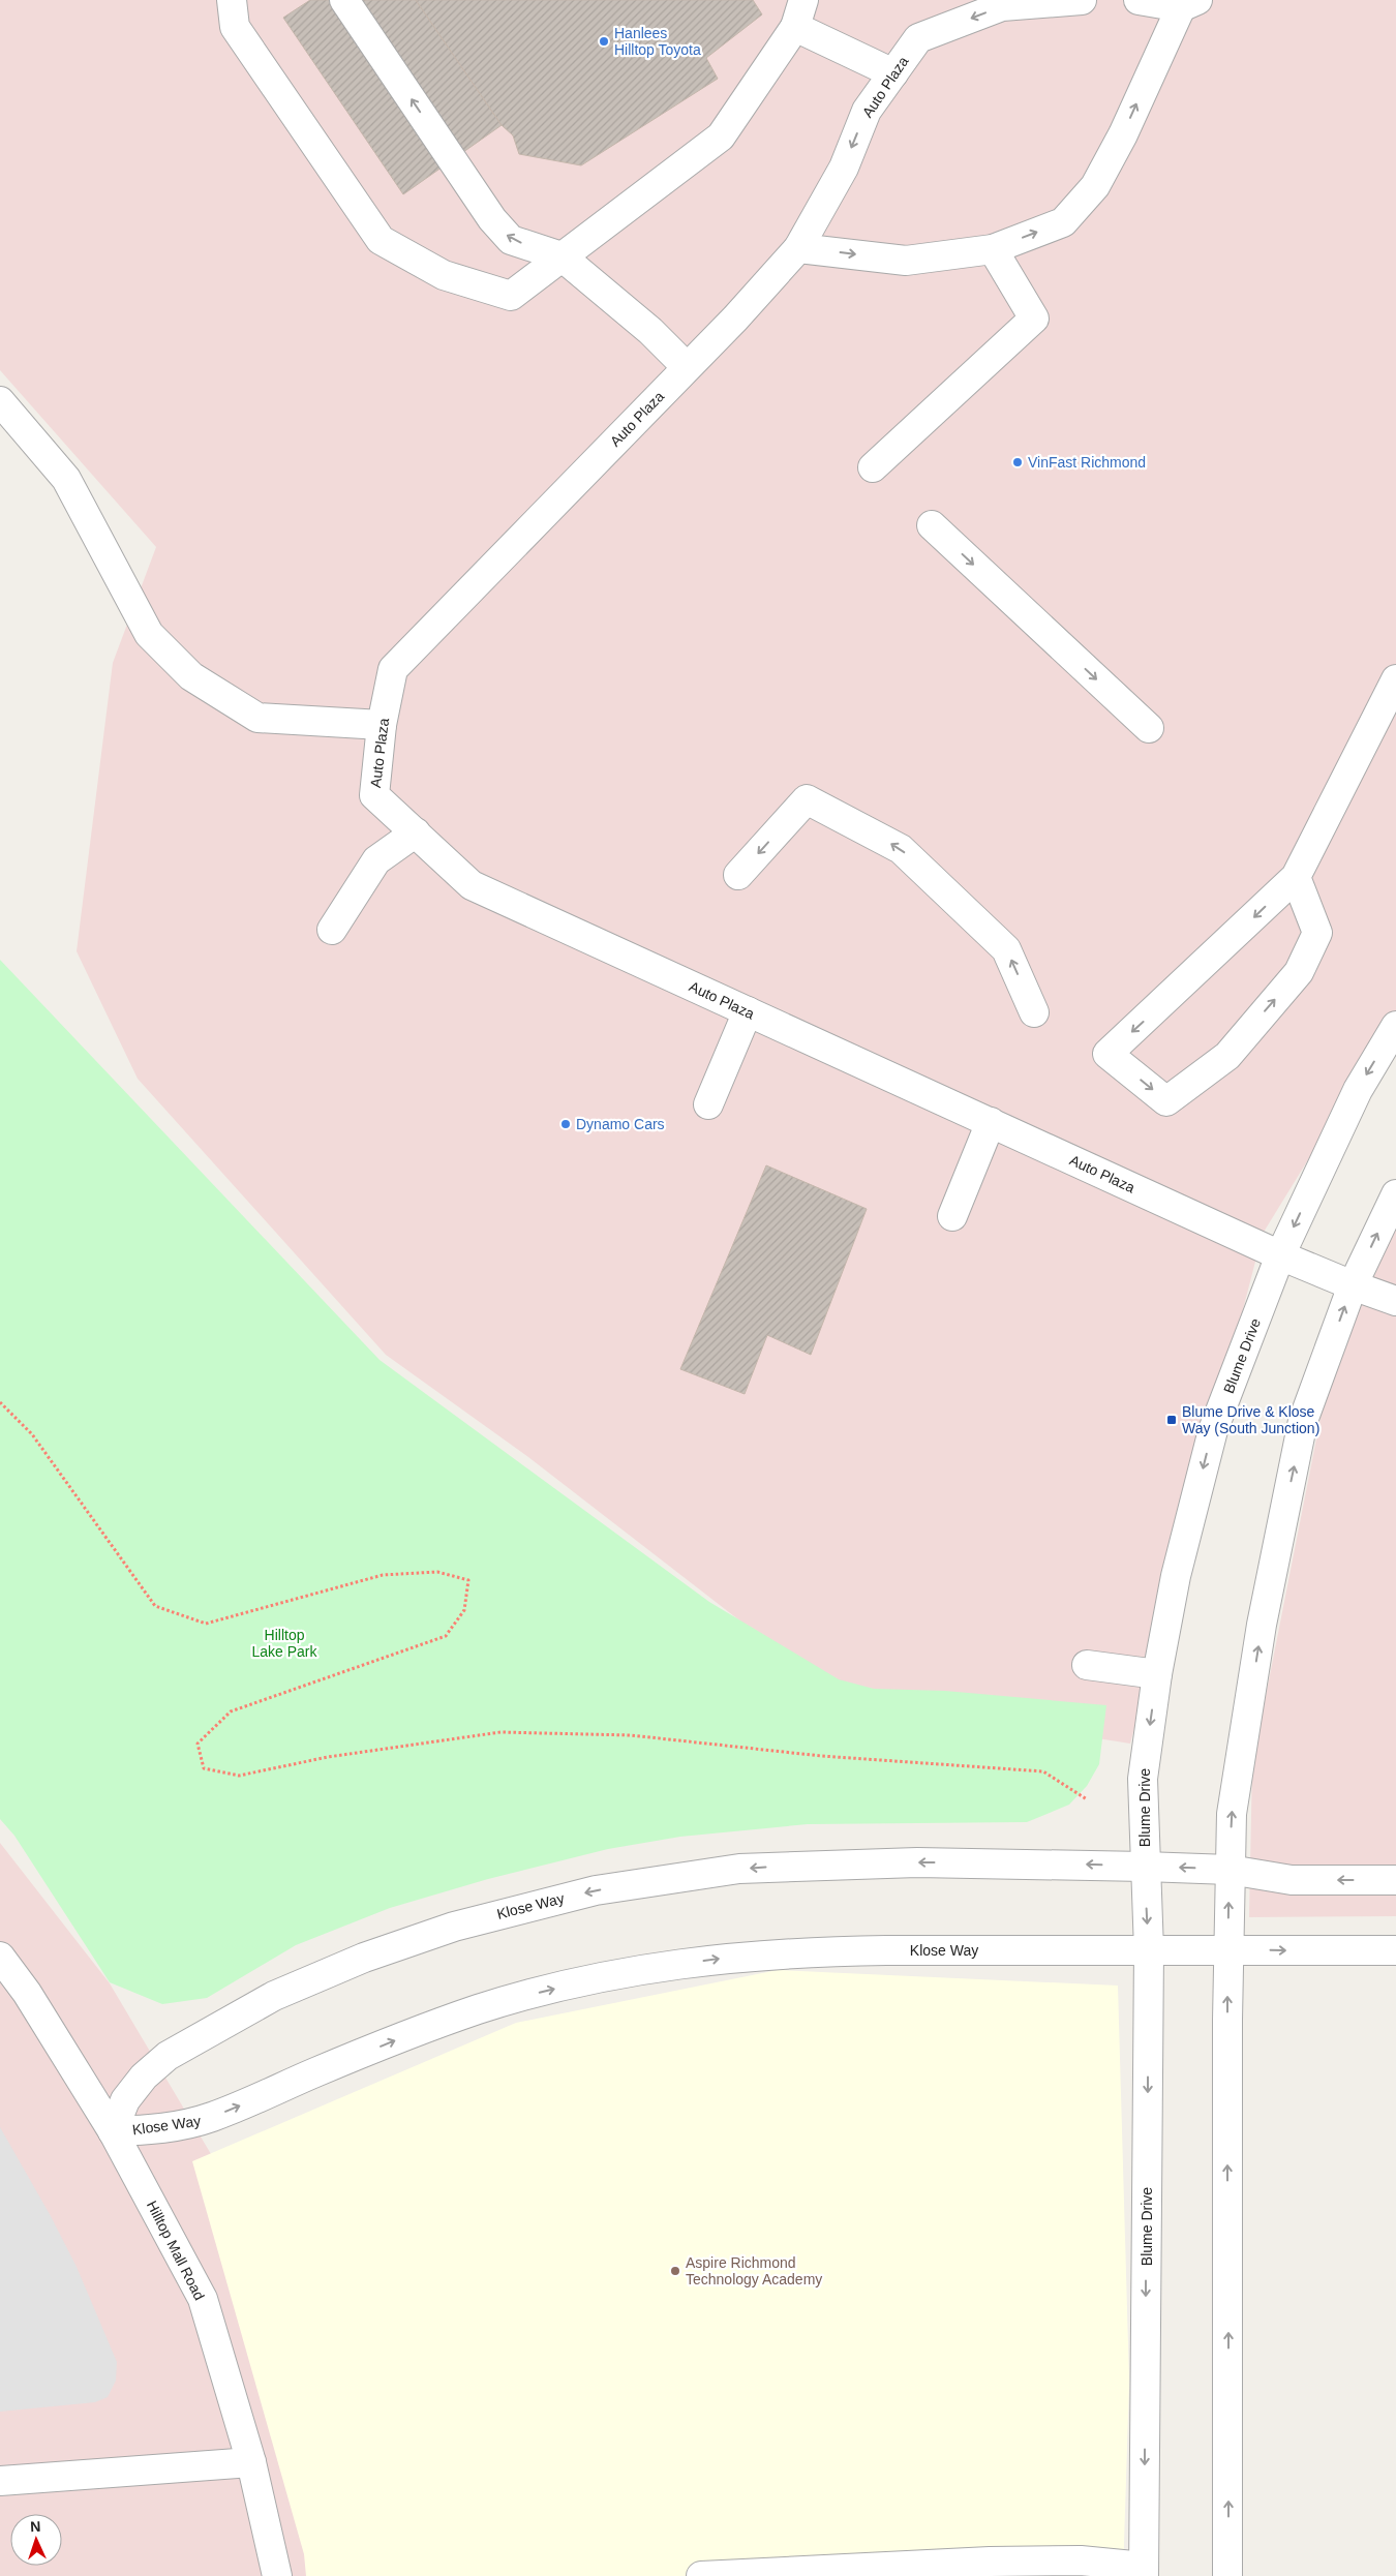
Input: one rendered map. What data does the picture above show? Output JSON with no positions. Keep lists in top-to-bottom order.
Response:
{
  "streets": {
    "street": [
      "Auto Plaza",
      "Blume Drive",
      "Klose Way",
      "Hilltop Mall Road"
    ]
  },
  "crossings": [
    ["Auto Plaza", "Blume Drive"],
    ["Blume Drive", "Klose Way"],
    ["Klose Way", "Hilltop Mall Road"]
  ],
  "parks": ["Hilltop Lake Park"],
  "places": {
    "other": [
      "Hanlees Hilltop Toyota",
      "VinFast Richmond",
      "Dynamo Cars",
      "Aspire Richmond Technology Academy"
    ],
    "transit": ["Blume Drive & Klose Way (South Junction)"]
  },
  "north": "top"
}
